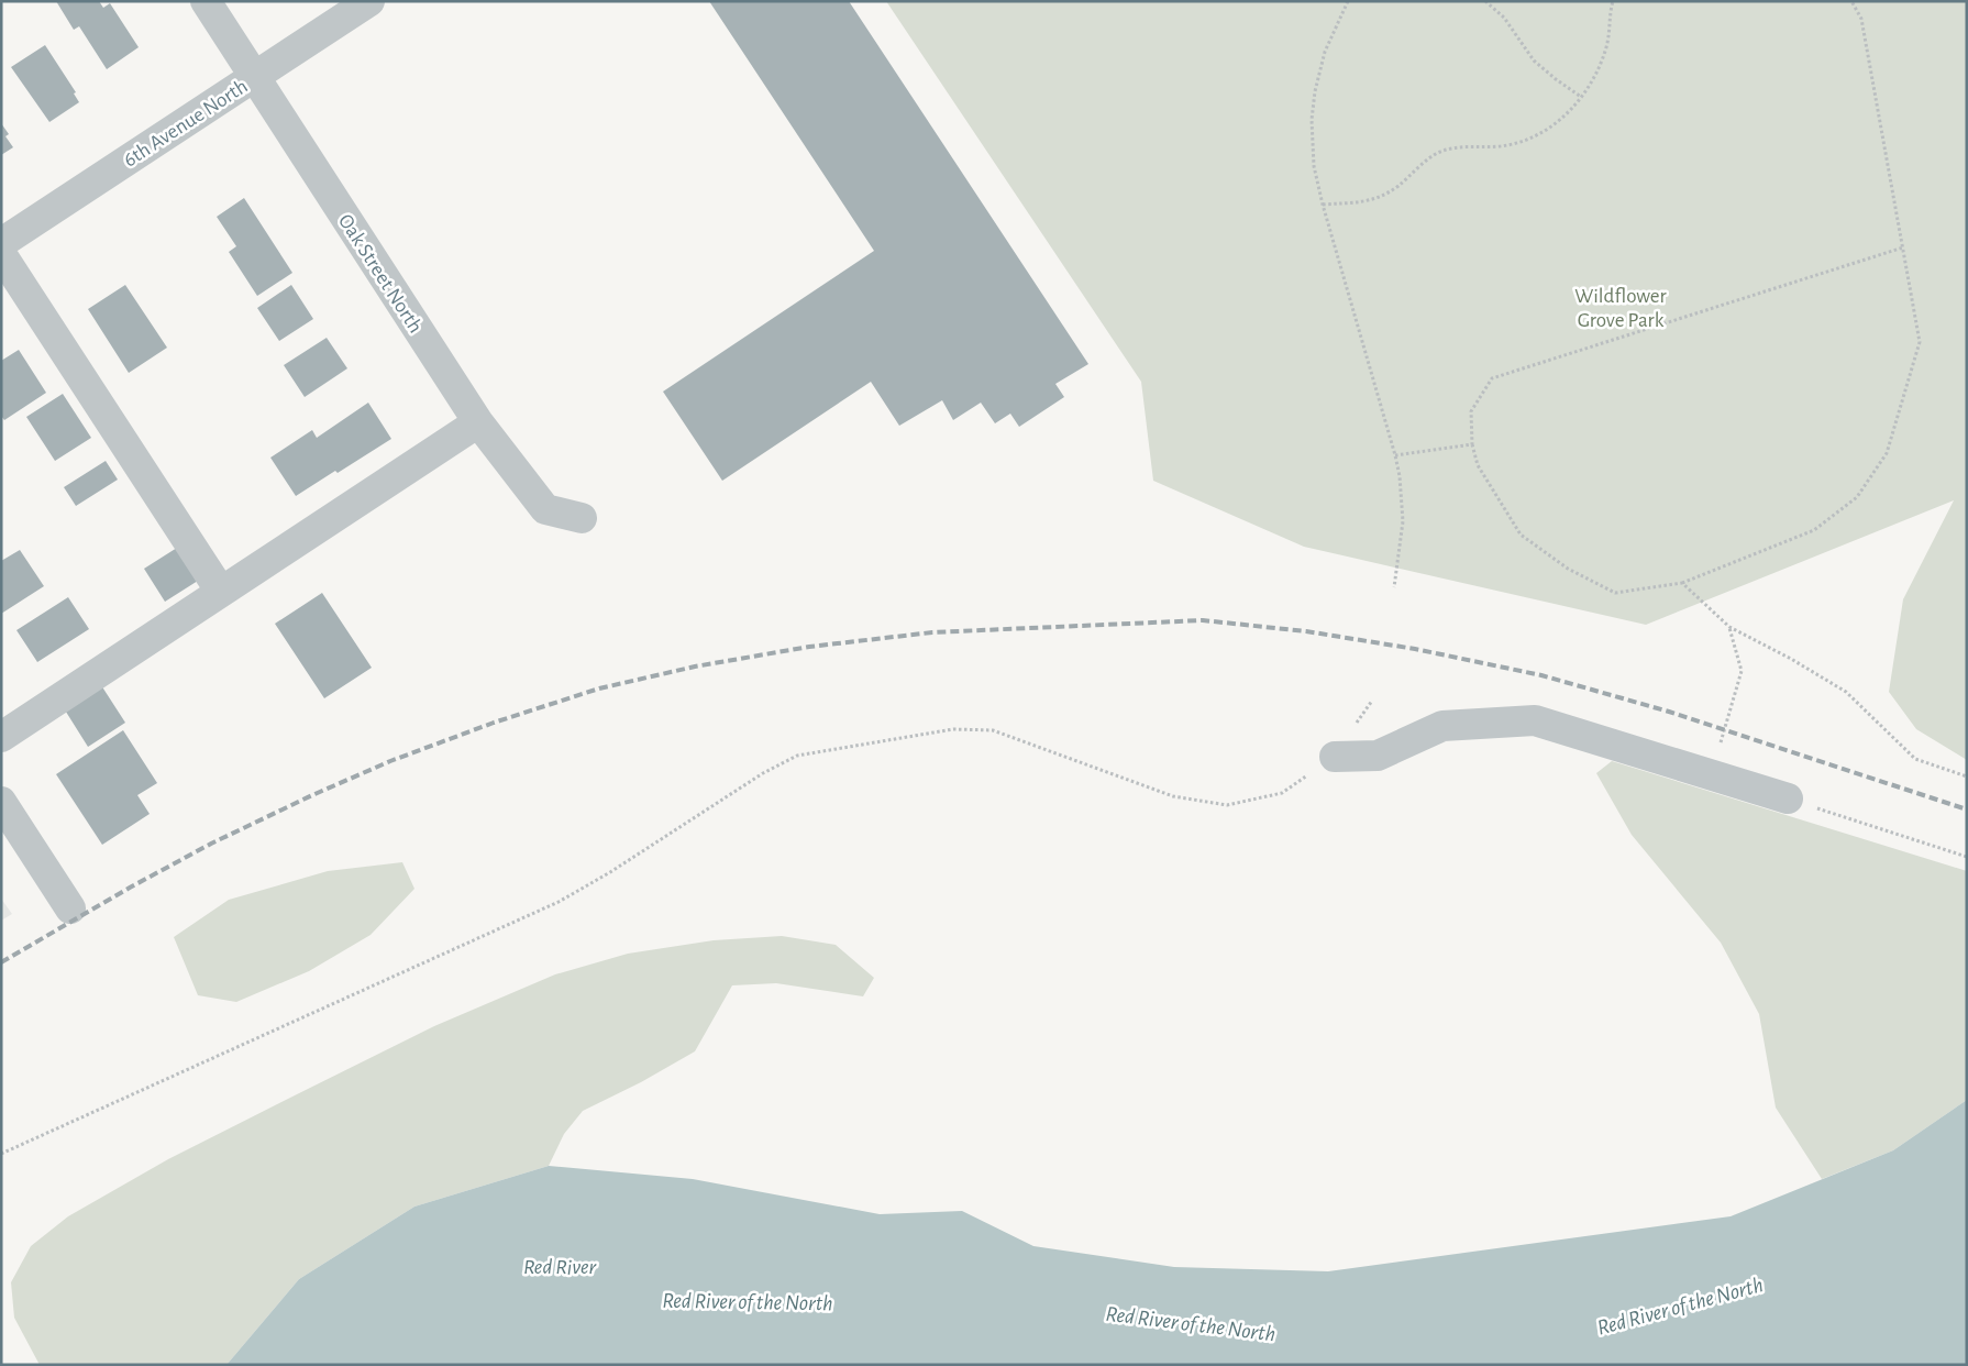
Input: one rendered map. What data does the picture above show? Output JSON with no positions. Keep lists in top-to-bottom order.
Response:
{
  "streets": {
    "street": ["6th Avenue North", "Oak Street North"]
  },
  "crossings": [
    ["6th Avenue North", "Oak Street North"]
  ],
  "water": ["Red River", "Red River of the North"],
  "parks": ["Wildflower Grove Park"]
}
